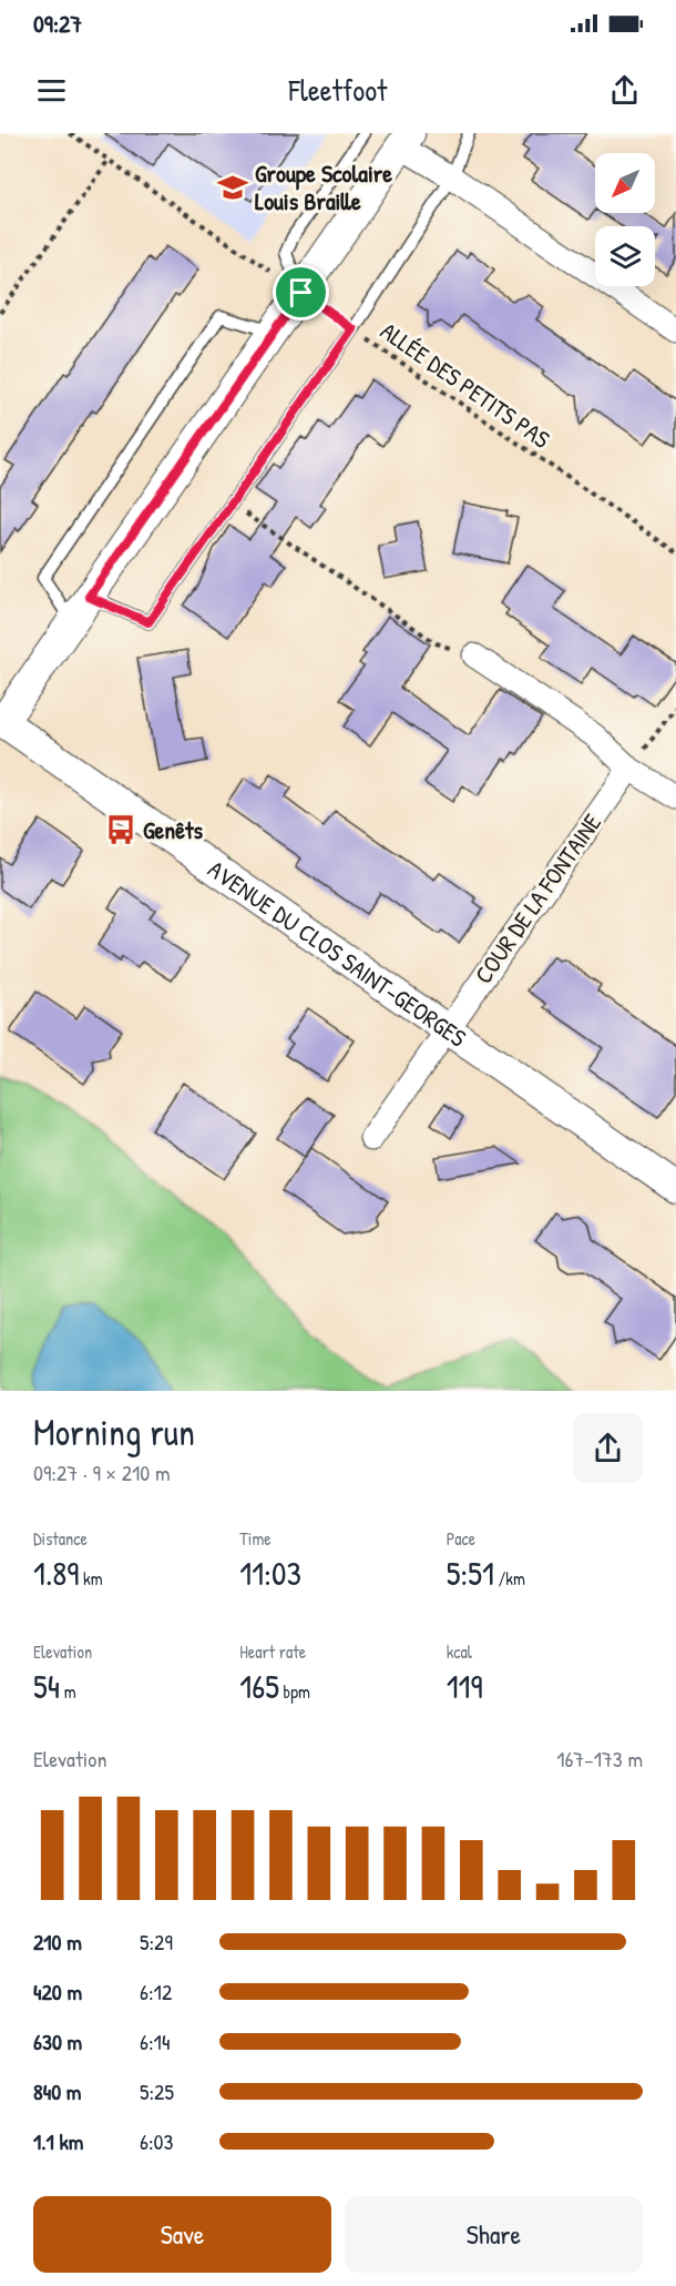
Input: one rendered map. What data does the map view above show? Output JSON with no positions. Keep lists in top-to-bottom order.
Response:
{
  "streets": {
    "street": ["COUR DE LA FONTAINE", "AVENUE DU CLOS SAINT-GEORGES"],
    "path": ["ALLÉE DES PETITS PAS"]
  },
  "crossings": [
    ["COUR DE LA FONTAINE", "AVENUE DU CLOS SAINT-GEORGES"]
  ],
  "places": {
    "school or university": ["Groupe Scolaire Louis Braille"],
    "bus stop": ["Genêts"]
  },
  "north": "bottom left",
  "page": {
    "status": "09:27",
    "header": "Fleetfoot",
    "heading": ["Morning run", "09:27 · 9 × 210 m"],
    "stats": [
      ["Distance", "1.89 km"],
      ["Time", "11:03"],
      ["Pace", "5:51 /km"],
      ["Elevation", "54 m"],
      ["Heart rate", "165 bpm"],
      ["kcal", "119"]
    ],
    "chart": ["Elevation", "167–173 m"],
    "list": [
      {
        "name": "210 m",
        "note": "5:29"
      },
      {
        "name": "420 m",
        "note": "6:12"
      },
      {
        "name": "630 m",
        "note": "6:14"
      },
      {
        "name": "840 m",
        "note": "5:25"
      },
      {
        "name": "1.1 km",
        "note": "6:03"
      }
    ],
    "buttons": ["Save", "Share"]
  }
}
